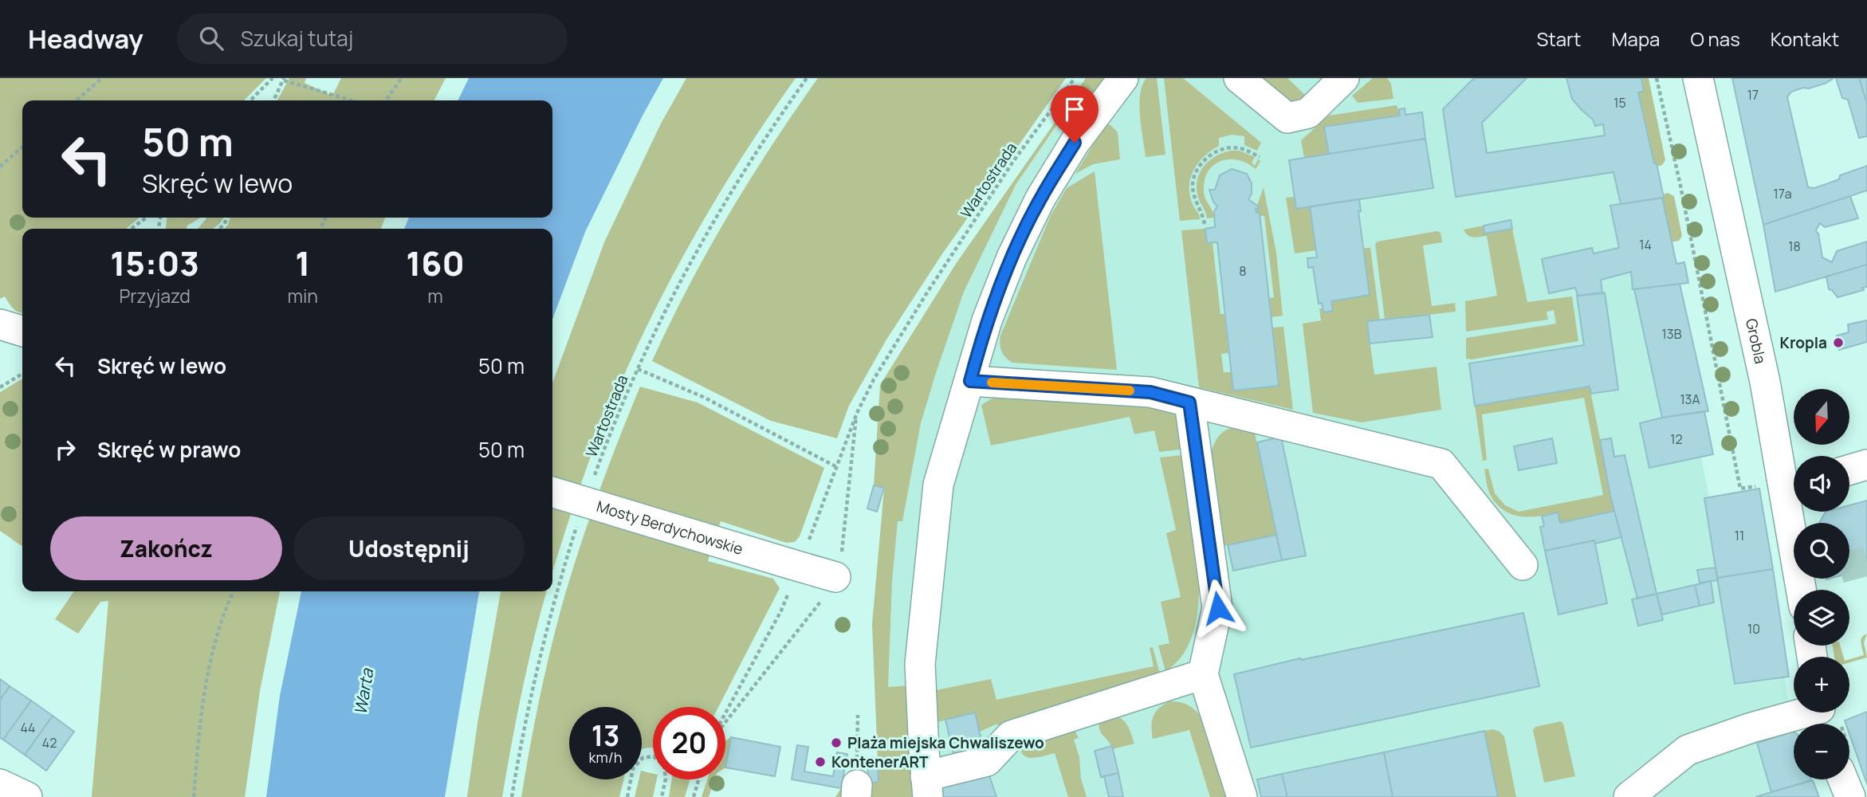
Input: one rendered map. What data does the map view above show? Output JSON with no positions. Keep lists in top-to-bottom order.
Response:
{
  "streets": {
    "street": ["Grobla", "Mosty Berdychowskie"],
    "path": ["Wartostrada"]
  },
  "water": ["Warta"],
  "places": ["Kropla", "Plaża miejska Chwaliszewo", "KontenerART"],
  "house_numbers": [
    "17",
    "15",
    "17a",
    "14",
    "18",
    "8",
    "13B",
    "13A",
    "12",
    "11",
    "10",
    "44",
    "42"
  ],
  "north": "bottom",
  "page": {
    "header": "Headway",
    "search": "Szukaj tutaj",
    "nav": [
      "Start",
      "Mapa",
      "O nas",
      "Kontakt"
    ],
    "turn": ["50 m", "Skręć w lewo"],
    "eta": [
      "15:03",
      "Przyjazd",
      "1",
      "min",
      "160",
      "m"
    ],
    "list": [
      {
        "name": "Skręć w lewo",
        "value": "50 m"
      },
      {
        "name": "Skręć w prawo",
        "value": "50 m"
      }
    ],
    "map_buttons": ["+", "−"],
    "buttons": ["Zakończ", "Udostępnij"],
    "speed": "13 km/h",
    "limit": "20"
  }
}
